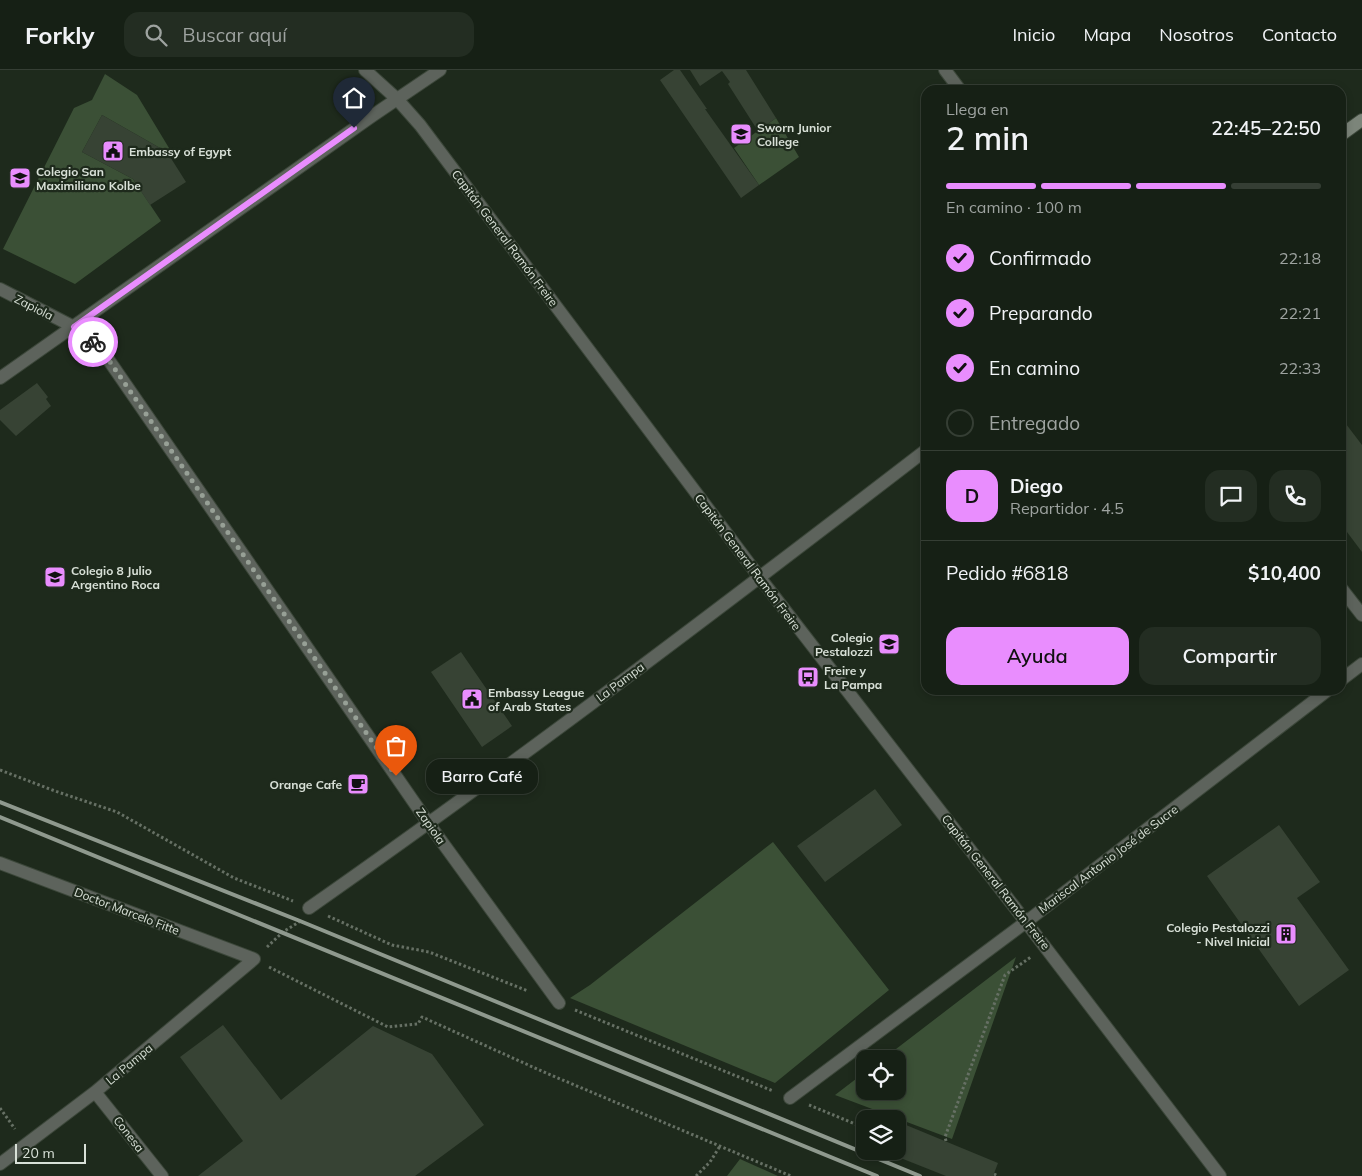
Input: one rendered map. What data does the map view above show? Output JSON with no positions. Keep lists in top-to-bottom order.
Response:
{
  "streets": {
    "street": [
      "Capitán General Ramón Freire",
      "Zapiola",
      "La Pampa",
      "Mariscal Antonio José de Sucre",
      "Doctor Marcelo Fitte",
      "Conesa"
    ]
  },
  "crossings": [
    ["Capitán General Ramón Freire", "La Pampa"],
    ["Capitán General Ramón Freire", "Mariscal Antonio José de Sucre"],
    ["Zapiola", "La Pampa"],
    ["La Pampa", "Doctor Marcelo Fitte"],
    ["La Pampa", "Conesa"]
  ],
  "places": {
    "school or university": [
      "Sworn Junior College",
      "Colegio San Maximiliano Kolbe",
      "Colegio 8 Julio Argentino Roca",
      "Colegio Pestalozzi"
    ],
    "public building": ["Embassy of Egypt", "Embassy League of Arab States"],
    "bus stop": ["Freire y La Pampa"],
    "other": ["Barro Café"],
    "cafe": ["Orange Cafe"],
    "building": ["Colegio Pestalozzi - Nivel Inicial"]
  },
  "scale_bar": "20 m",
  "page": {
    "header": "Forkly",
    "search": "Buscar aquí",
    "nav": [
      "Inicio",
      "Mapa",
      "Nosotros",
      "Contacto"
    ],
    "heading": ["2 min", "Llega en", "22:45–22:50"],
    "panel": [
      "Diego",
      "Repartidor · 4.5",
      "Pedido #6818",
      "$10,400"
    ],
    "bar": "En camino · 100 m",
    "list": [
      ["Confirmado", "22:18"],
      ["Preparando", "22:21"],
      ["En camino", "22:33"],
      "Entregado"
    ],
    "round": "D",
    "buttons": ["Ayuda", "Compartir"],
    "bubble": "Barro Café",
    "scale": "20 m"
  }
}
